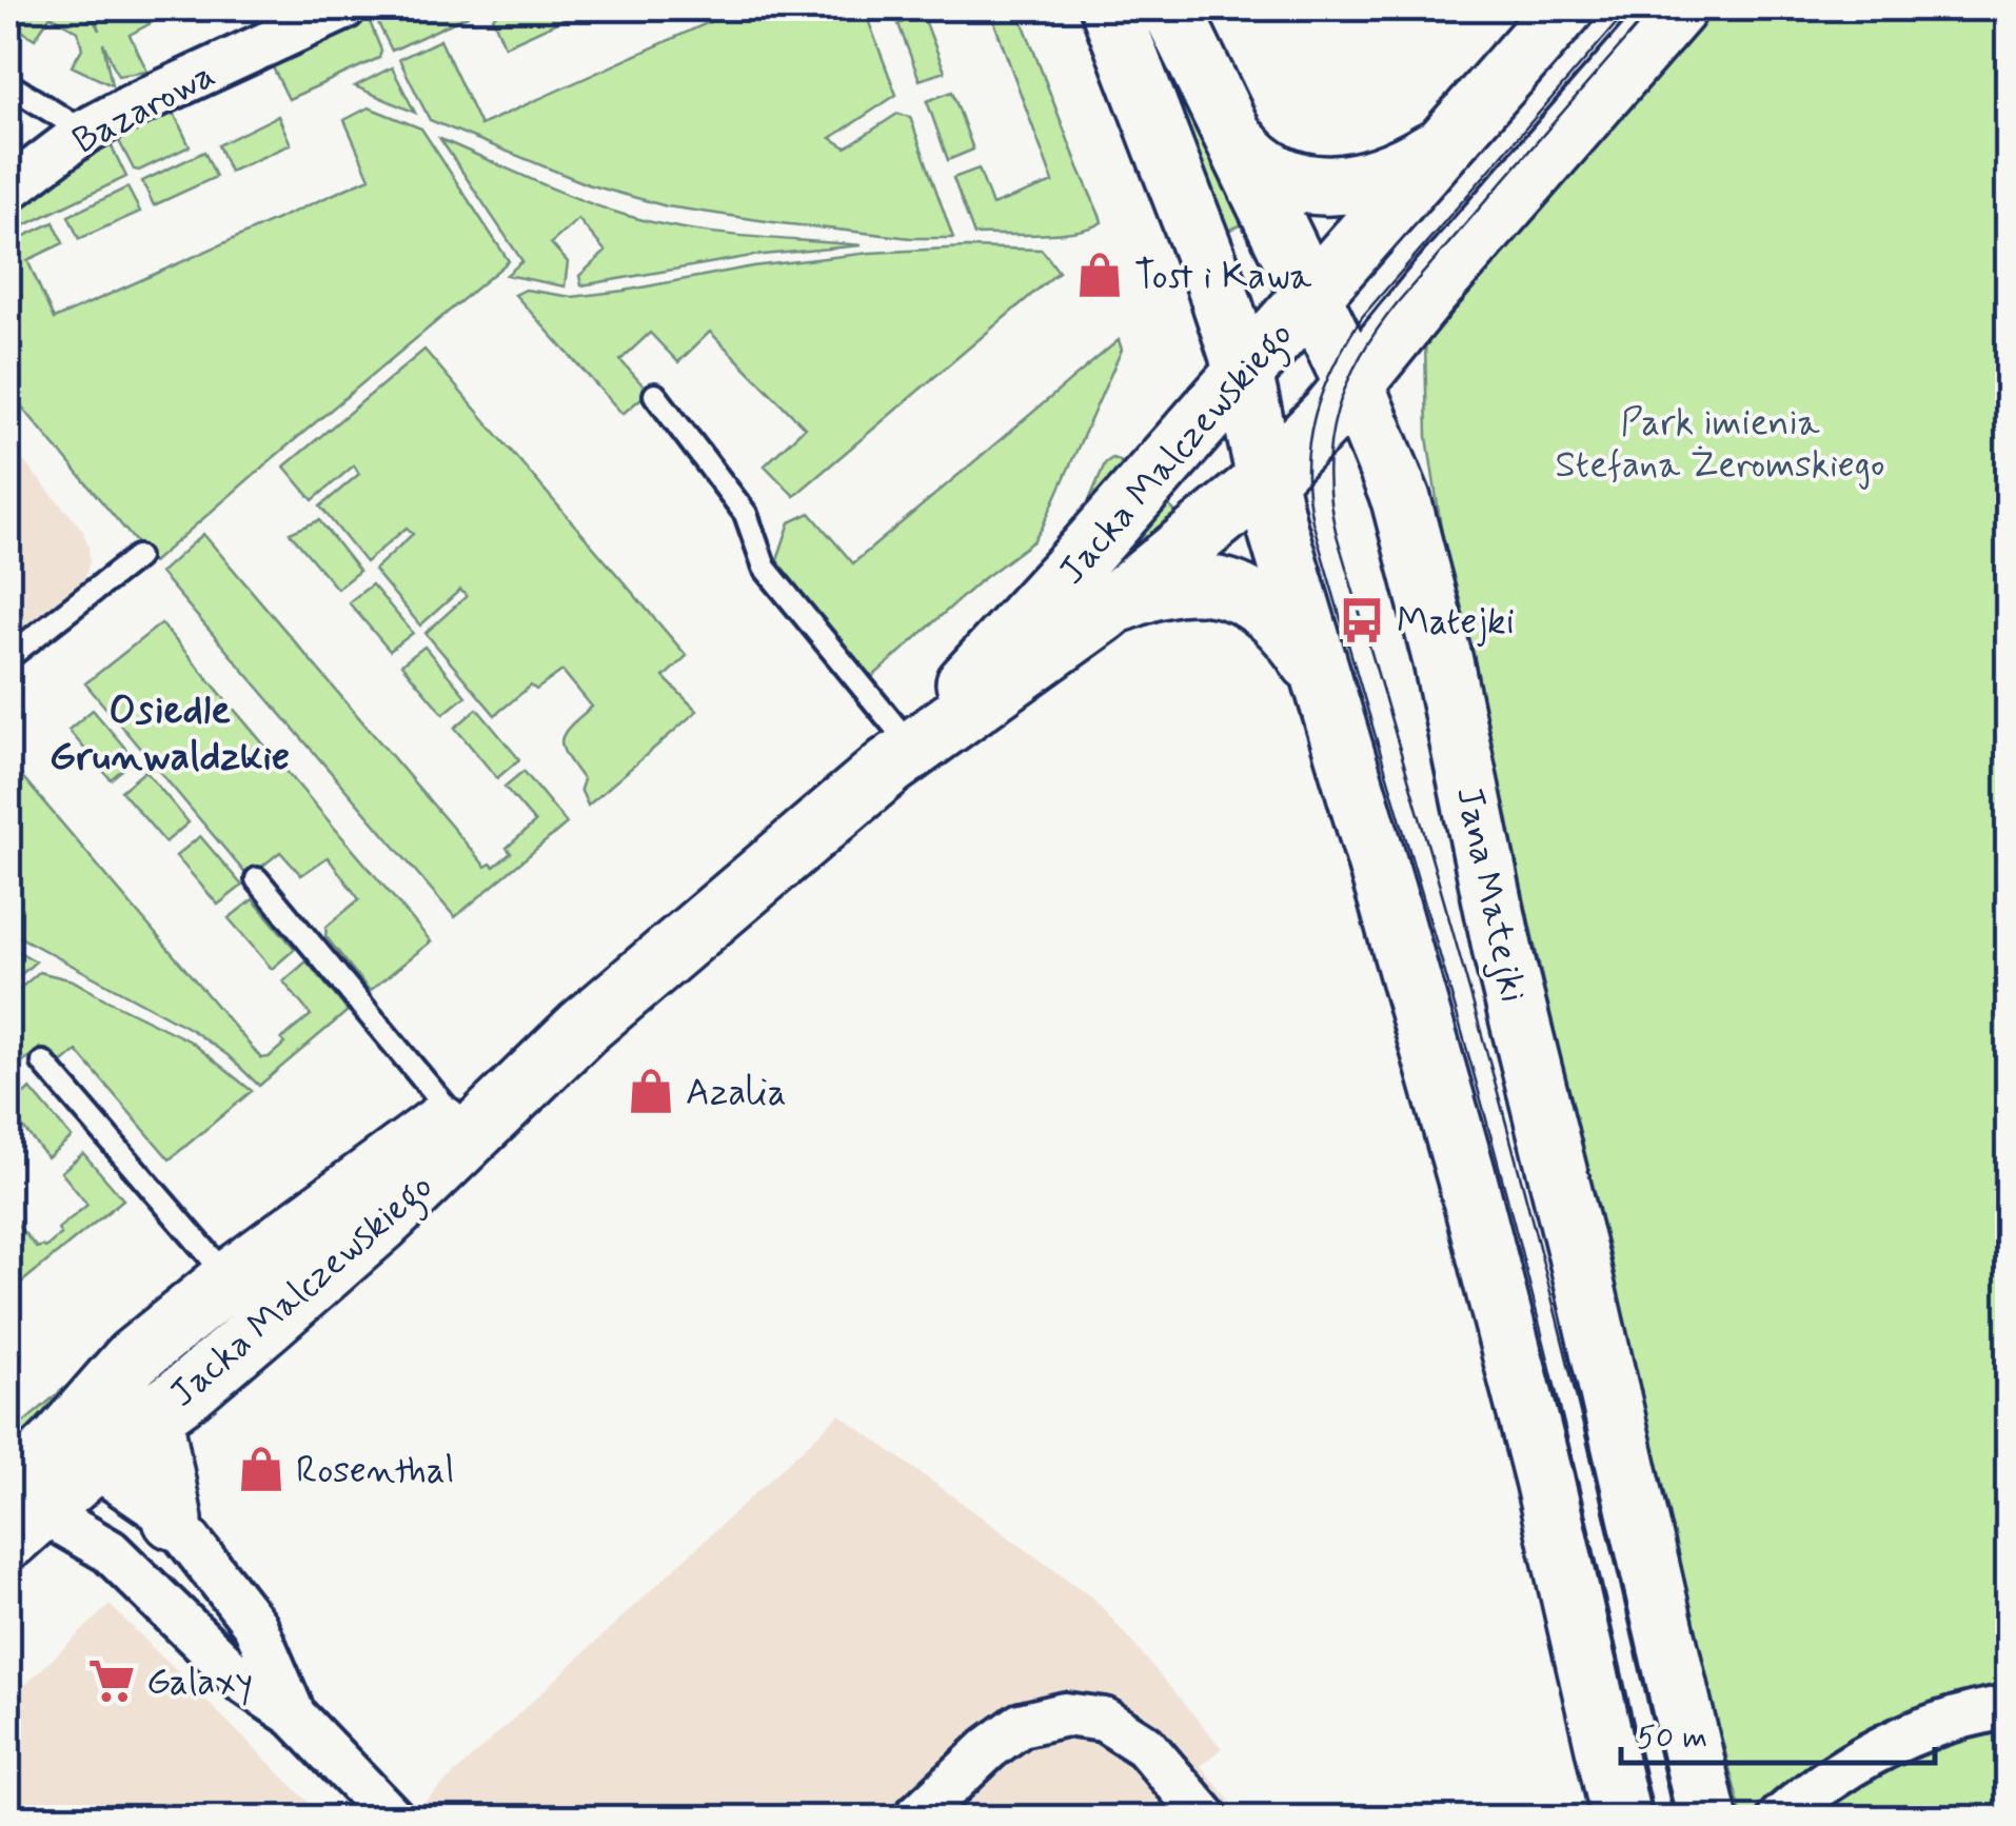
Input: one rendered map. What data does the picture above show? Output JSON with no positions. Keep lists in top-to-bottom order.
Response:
{
  "streets": {
    "street": ["Bazarowa", "Jacka Malczewskiego", "Jana Matejki"]
  },
  "crossings": [
    ["Jacka Malczewskiego", "Jana Matejki"]
  ],
  "districts": ["Osiedle Grunwaldzkie"],
  "parks": ["Park imienia Stefana Żeromskiego"],
  "places": {
    "shop": ["Tost i Kawa", "Azalia", "Rosenthal"],
    "bus stop": ["Matejki"],
    "supermarket": ["Galaxy"]
  },
  "scale_bar": "50 m"
}
